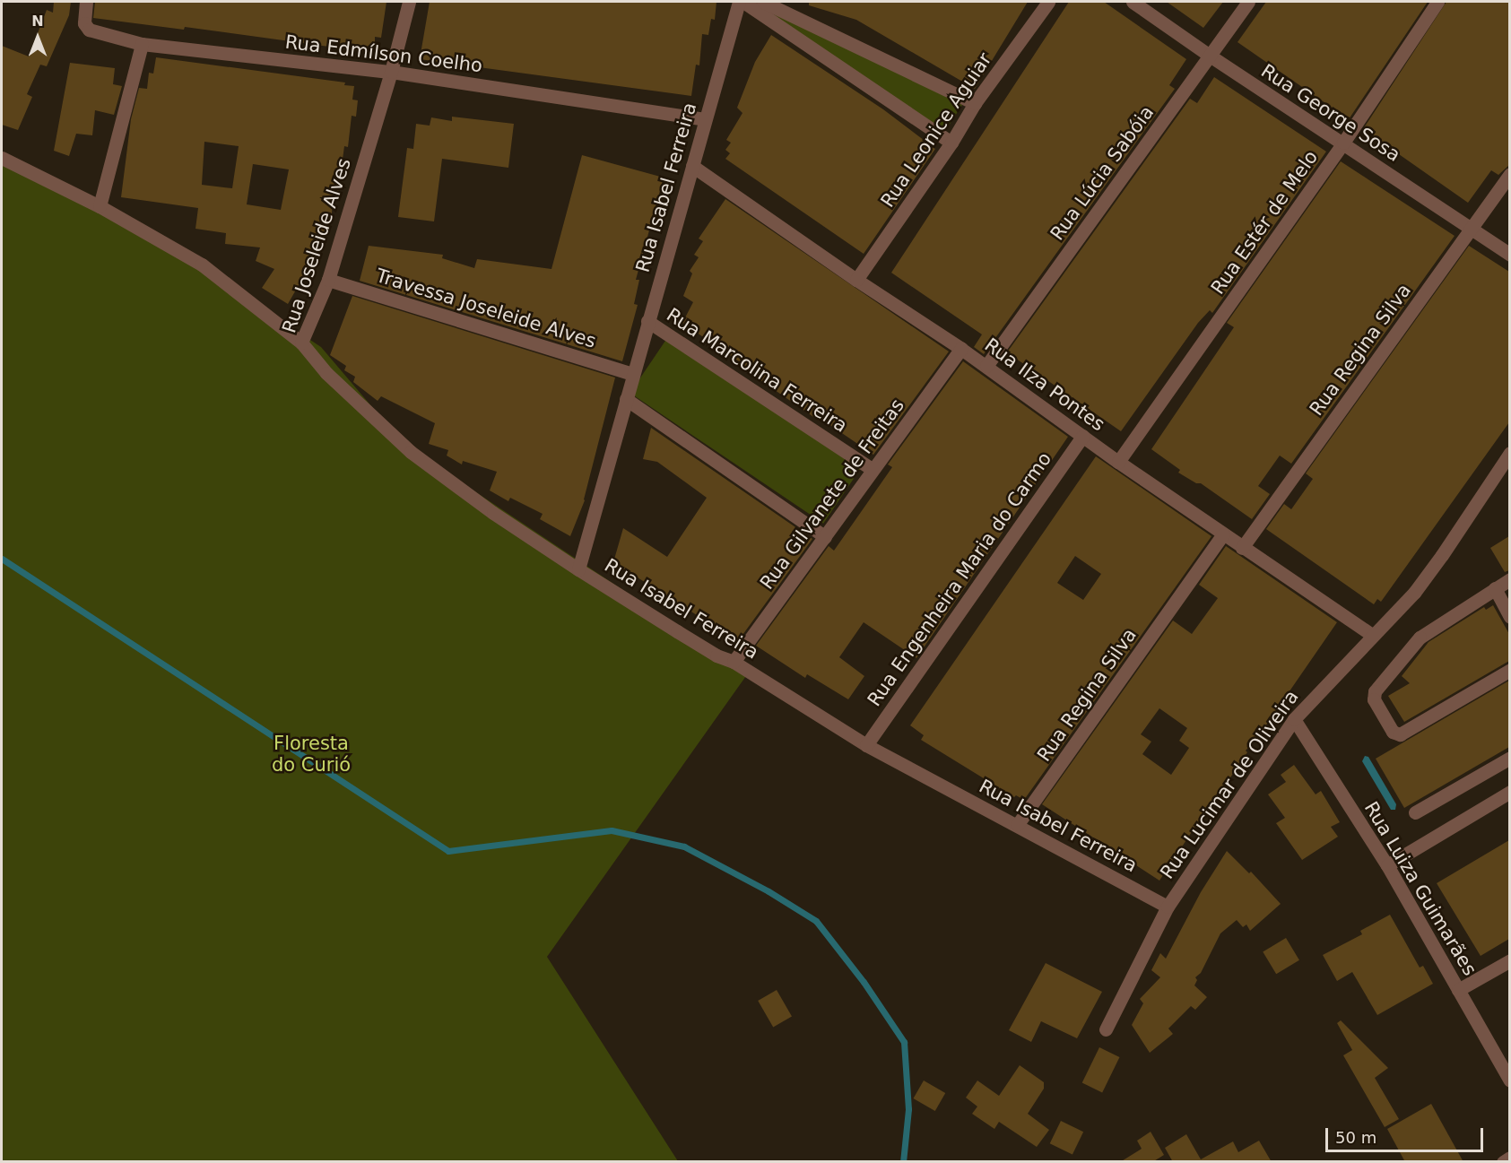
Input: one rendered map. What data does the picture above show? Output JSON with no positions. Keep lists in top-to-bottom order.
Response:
{
  "streets": {
    "street": [
      "Rua Edmílson Coelho",
      "Rua George Sosa",
      "Rua Leonice Aguiar",
      "Rua Lúcia Sabóia",
      "Rua Isabel Ferreira",
      "Rua Estér de Melo",
      "Rua Joseleide Alves",
      "Travessa Joseleide Alves",
      "Rua Regina Silva",
      "Rua Marcolina Ferreira",
      "Rua Ilza Pontes",
      "Rua Gilvanete de Freitas",
      "Rua Engenheira Maria do Carmo",
      "Rua Lucimar de Oliveira",
      "Rua Luiza Guimarães"
    ]
  },
  "crossings": [
    ["Rua Edmílson Coelho", "Rua Isabel Ferreira"],
    ["Rua Edmílson Coelho", "Rua Joseleide Alves"],
    ["Rua George Sosa", "Rua Lúcia Sabóia"],
    ["Rua George Sosa", "Rua Estér de Melo"],
    ["Rua George Sosa", "Rua Regina Silva"],
    ["Rua Leonice Aguiar", "Rua Ilza Pontes"],
    ["Rua Lúcia Sabóia", "Rua Ilza Pontes"],
    ["Rua Isabel Ferreira", "Rua Joseleide Alves"],
    ["Rua Isabel Ferreira", "Travessa Joseleide Alves"],
    ["Rua Isabel Ferreira", "Rua Regina Silva"],
    ["Rua Isabel Ferreira", "Rua Marcolina Ferreira"],
    ["Rua Isabel Ferreira", "Rua Ilza Pontes"],
    ["Rua Isabel Ferreira", "Rua Gilvanete de Freitas"],
    ["Rua Isabel Ferreira", "Rua Engenheira Maria do Carmo"],
    ["Rua Isabel Ferreira", "Rua Lucimar de Oliveira"],
    ["Rua Estér de Melo", "Rua Ilza Pontes"],
    ["Rua Joseleide Alves", "Travessa Joseleide Alves"],
    ["Rua Regina Silva", "Rua Ilza Pontes"],
    ["Rua Marcolina Ferreira", "Rua Gilvanete de Freitas"],
    ["Rua Ilza Pontes", "Rua Gilvanete de Freitas"],
    ["Rua Ilza Pontes", "Rua Engenheira Maria do Carmo"],
    ["Rua Ilza Pontes", "Rua Lucimar de Oliveira"],
    ["Rua Lucimar de Oliveira", "Rua Luiza Guimarães"]
  ],
  "parks": ["Floresta do Curió"],
  "scale_bar": "50 m",
  "north": "top"
}
